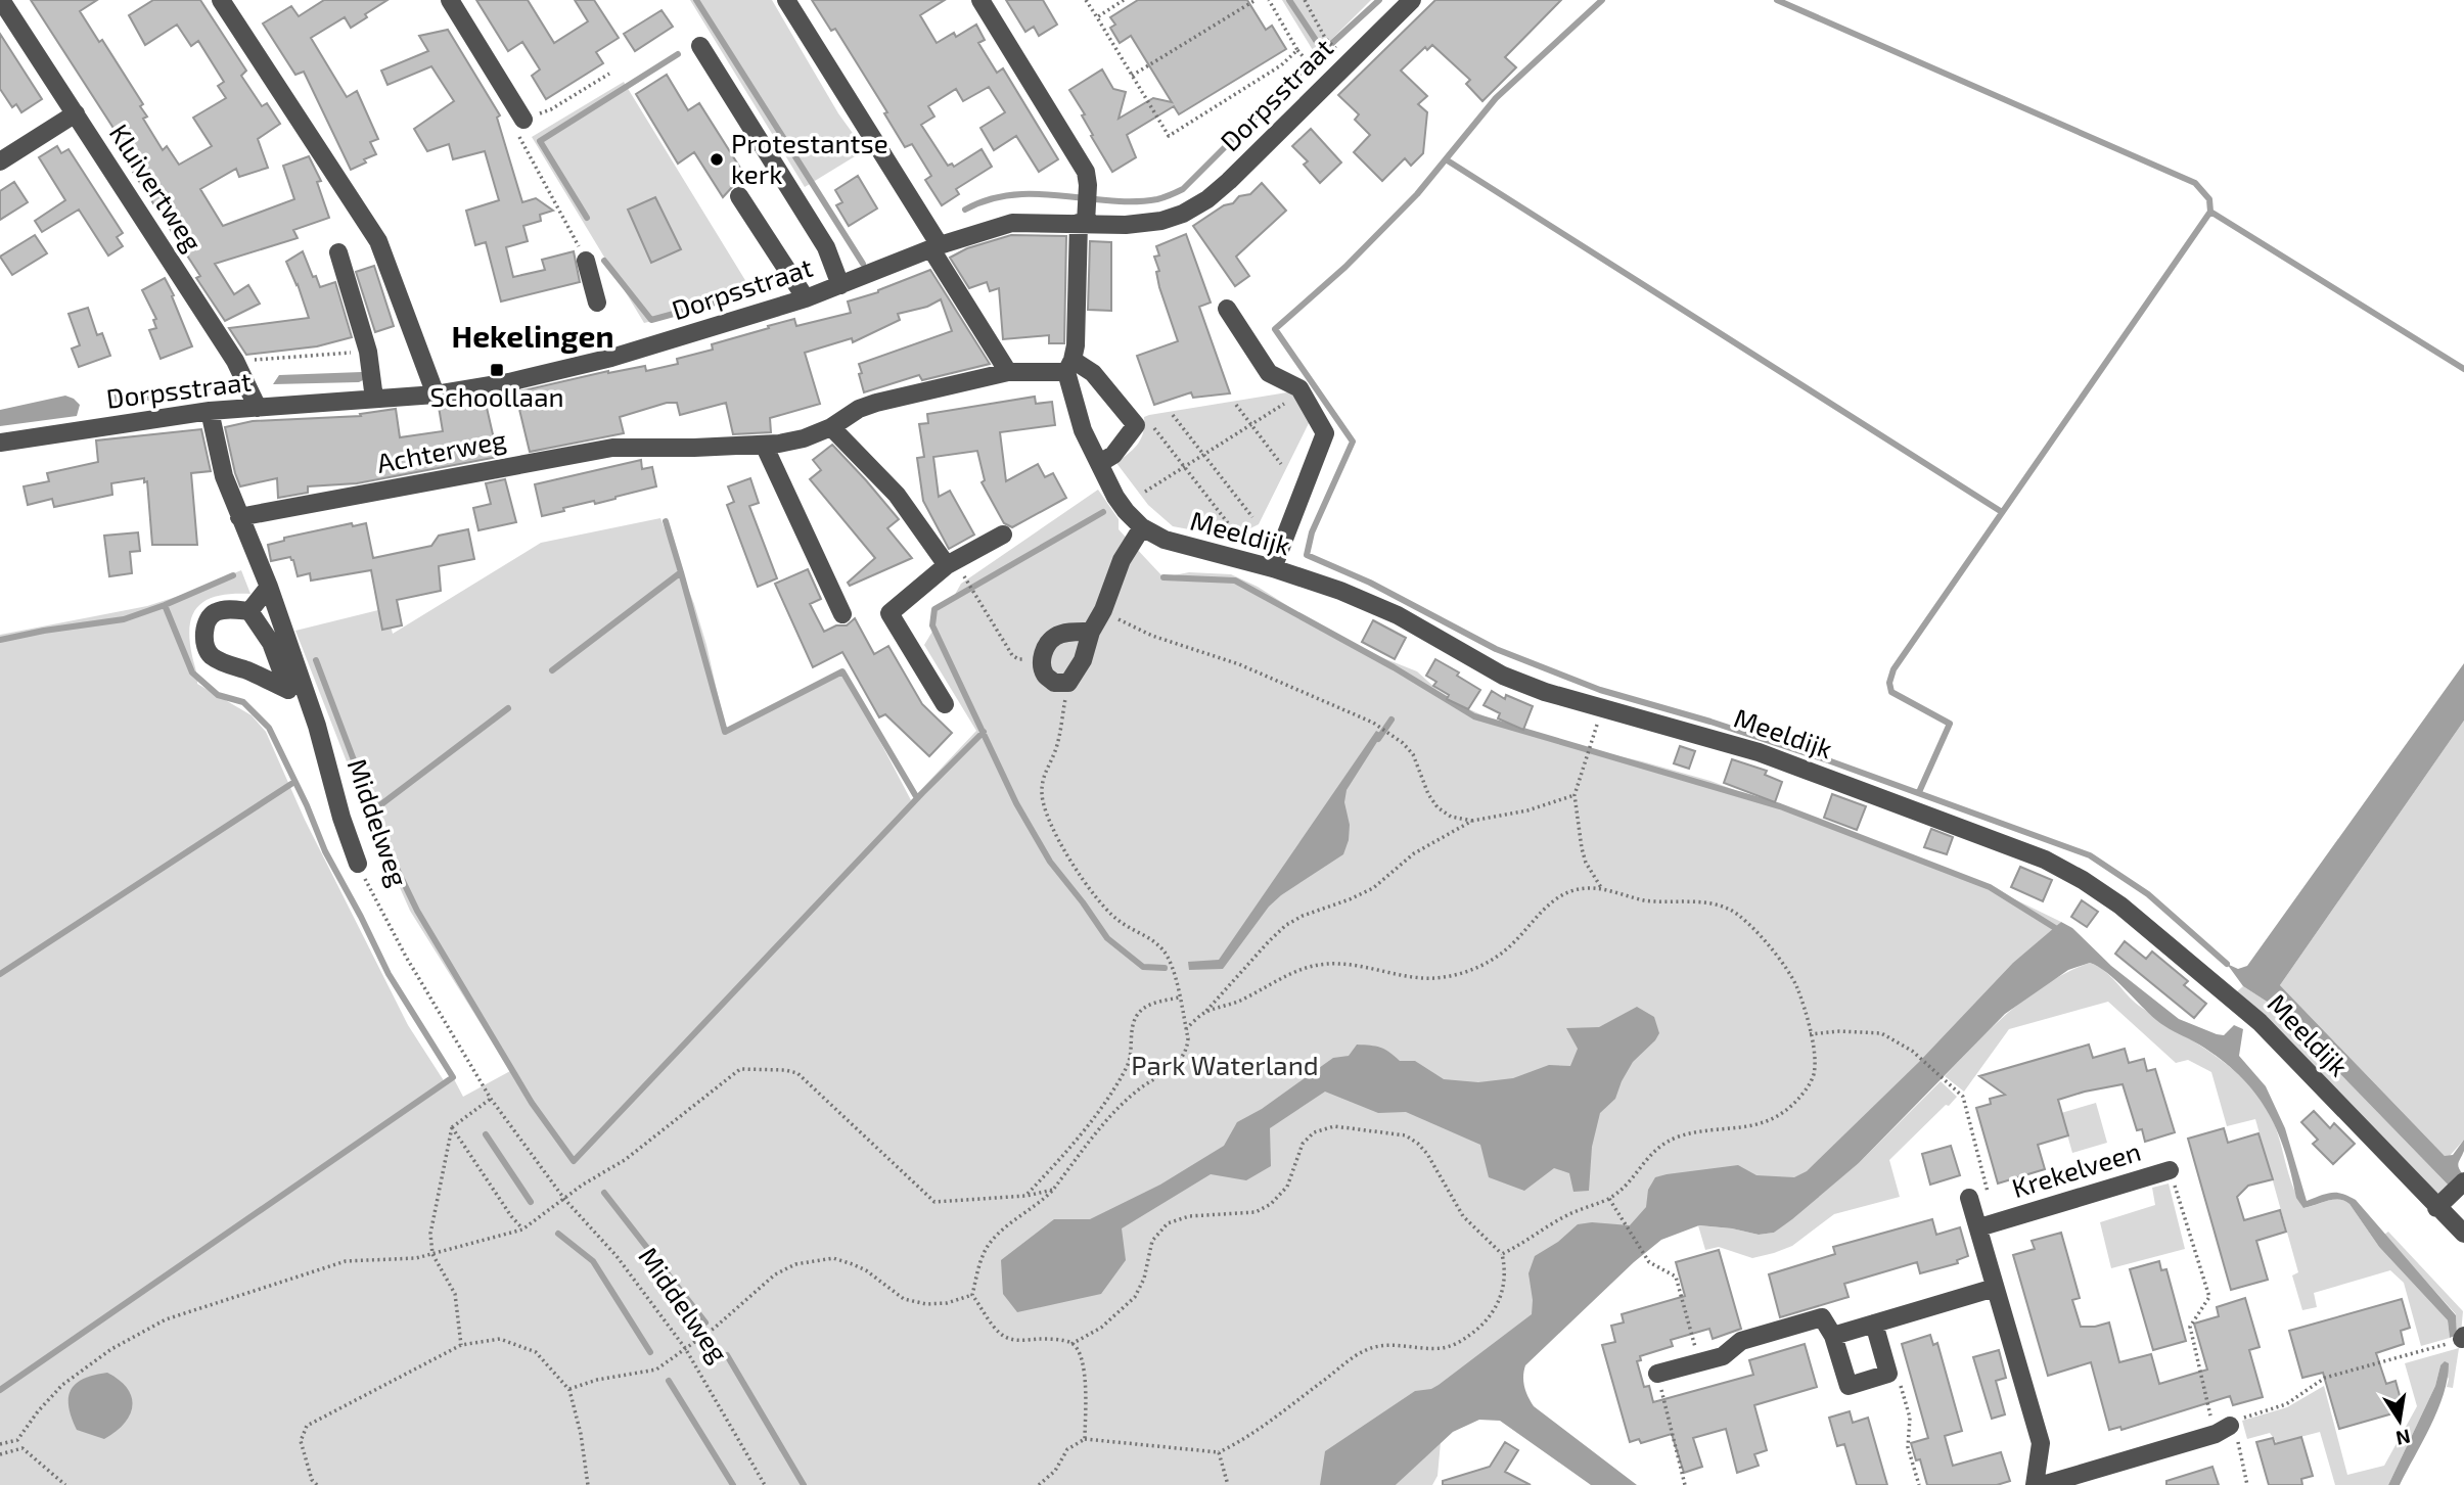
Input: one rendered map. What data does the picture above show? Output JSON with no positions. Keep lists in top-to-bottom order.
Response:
{
  "streets": {
    "street": [
      "Dorpsstraat",
      "Kluivertweg",
      "Achterweg",
      "Meeldijk",
      "Middelweg",
      "Krekelveen"
    ]
  },
  "crossings": [
    ["Dorpsstraat", "Kluivertweg"],
    ["Achterweg", "Meeldijk"],
    ["Achterweg", "Middelweg"]
  ],
  "districts": ["Hekelingen"],
  "parks": ["Park Waterland"],
  "places": {
    "other": ["Protestantse kerk"],
    "transit": ["Schoollaan"]
  },
  "north": "bottom"
}
